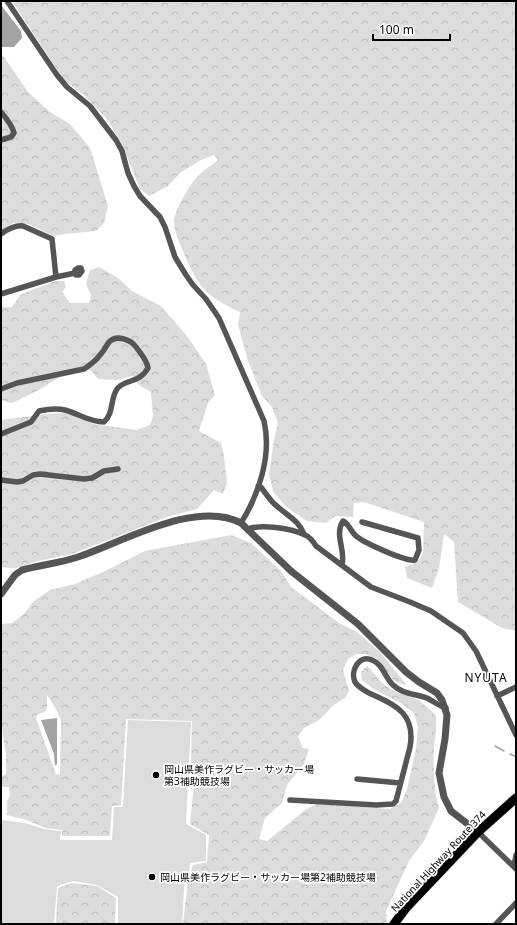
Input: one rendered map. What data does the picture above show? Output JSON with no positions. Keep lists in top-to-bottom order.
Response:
{
  "streets": {
    "highway": ["National Highway Route 374"]
  },
  "districts": ["NYUTA"],
  "places": ["岡山県美作ラグビー・サッカー場 第3補助競技場", "岡山県美作ラグビー・サッカー場第2補助競技場"],
  "scale_bar": "100 m"
}
